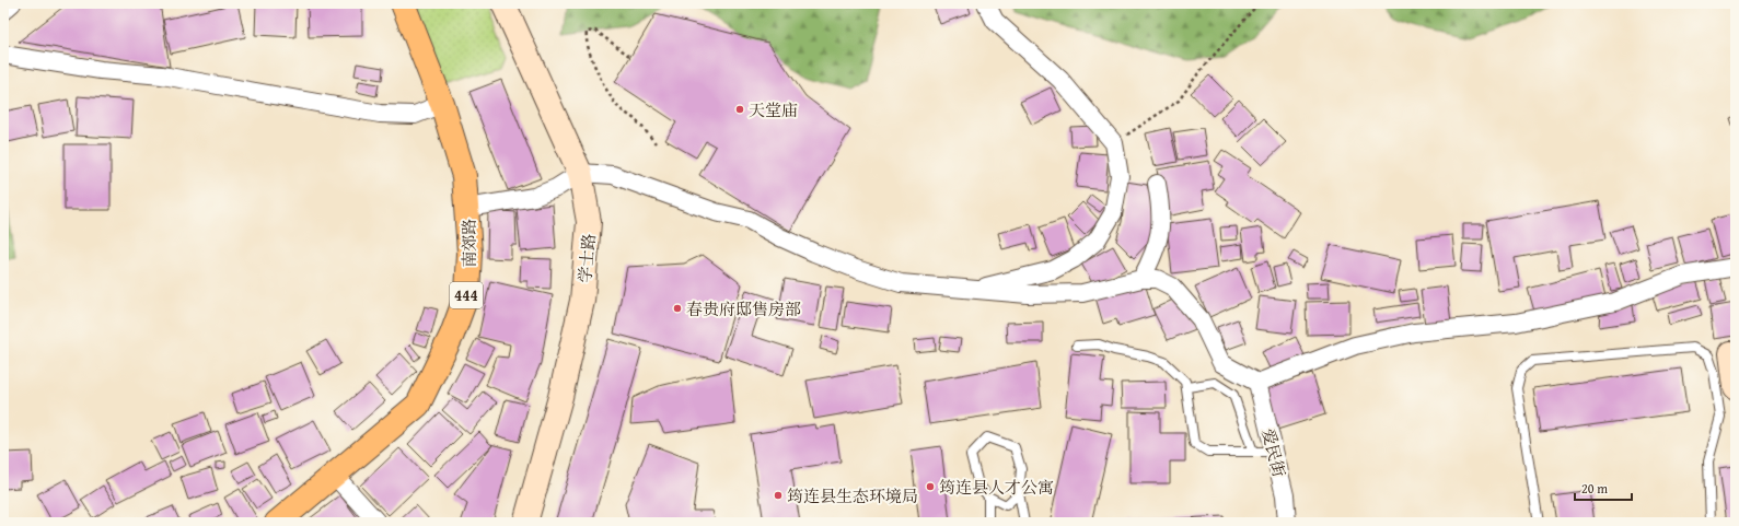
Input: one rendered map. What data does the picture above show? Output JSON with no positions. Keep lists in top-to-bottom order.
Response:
{
  "streets": {
    "main road": ["南郊路", "学士路", "444"],
    "street": ["爱民街"]
  },
  "places": [
    "天堂庙",
    "春贵府邸售房部",
    "筠连县人才公寓",
    "筠连县生态环境局"
  ],
  "scale_bar": "20 m"
}
